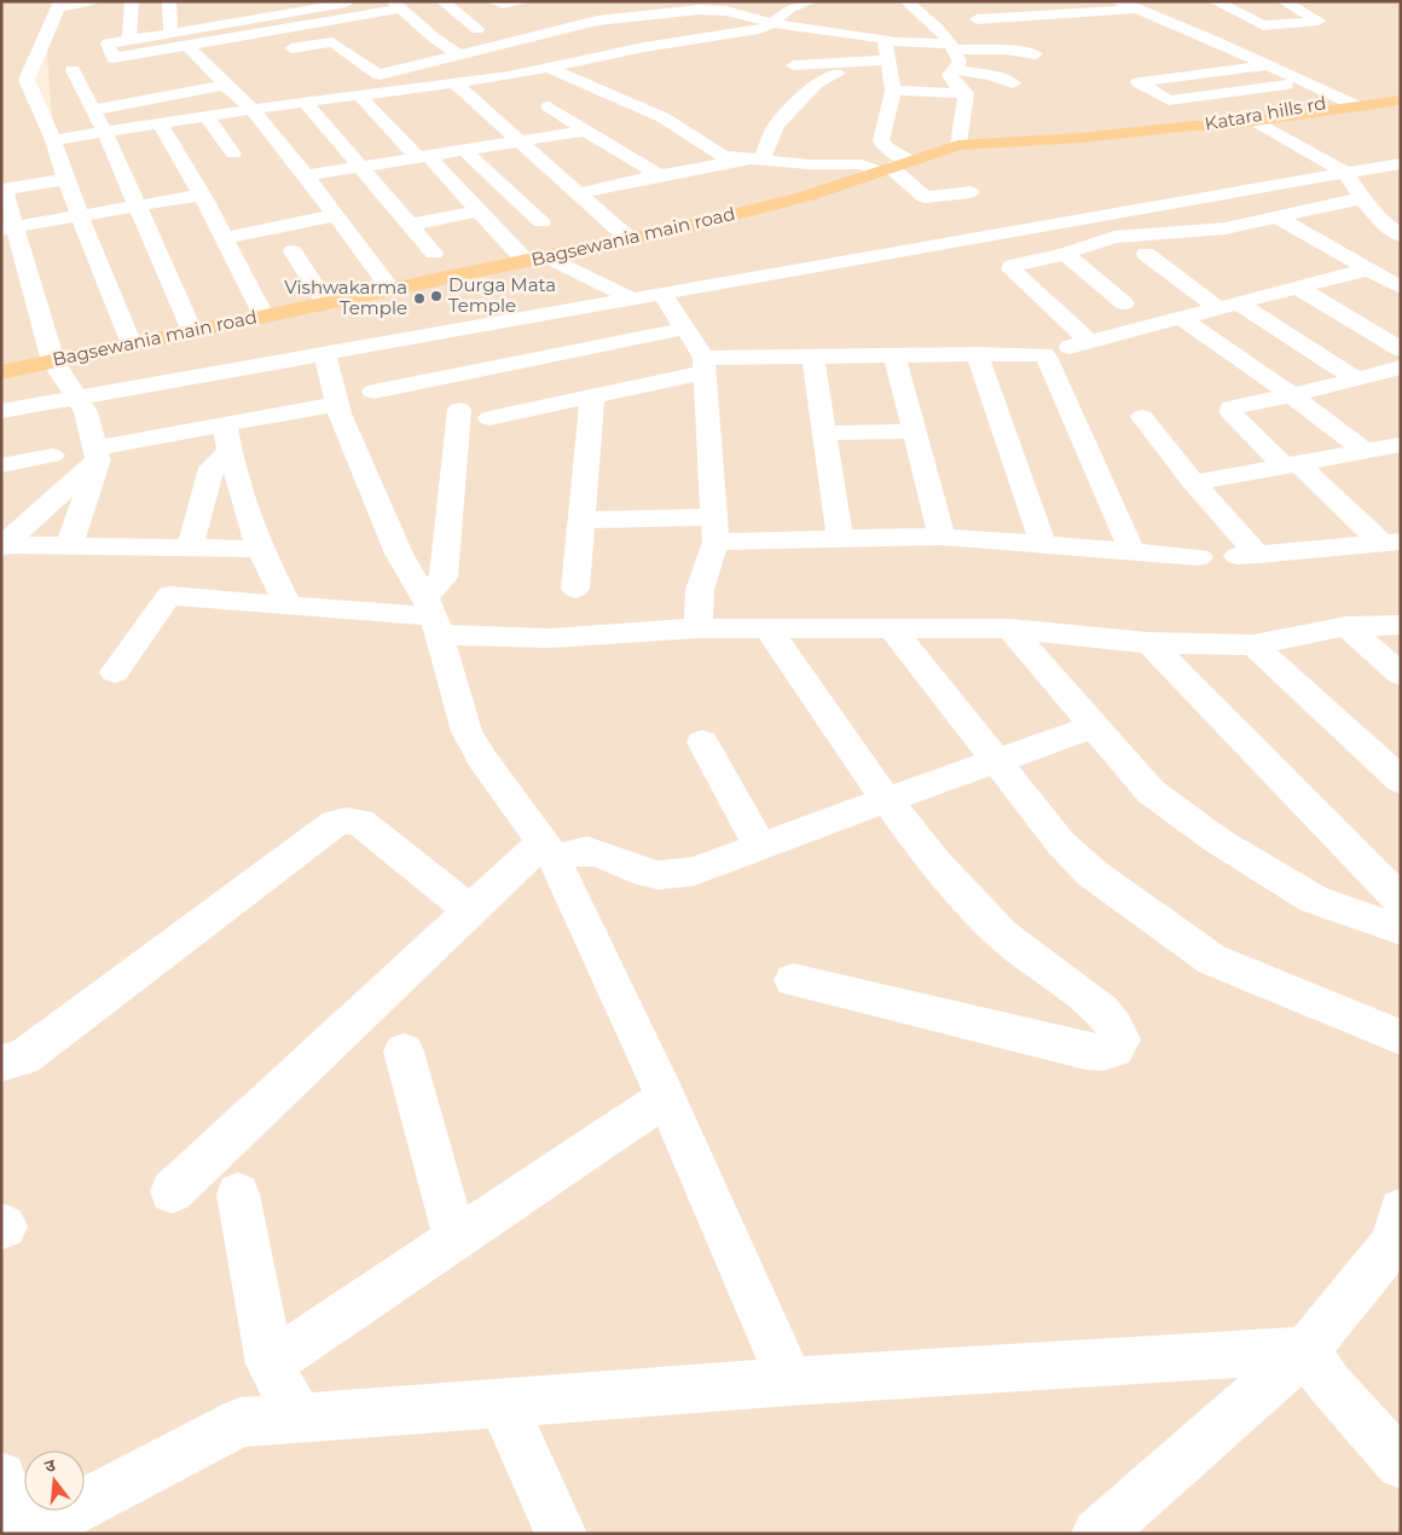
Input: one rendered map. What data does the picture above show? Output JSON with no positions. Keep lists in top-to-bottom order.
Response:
{
  "streets": {
    "main road": ["Katara hills rd", "Bagsewania main road"]
  },
  "crossings": [
    ["Katara hills rd", "Bagsewania main road"]
  ],
  "places": ["Durga Mata Temple", "Vishwakarma Temple"],
  "north": "top"
}
